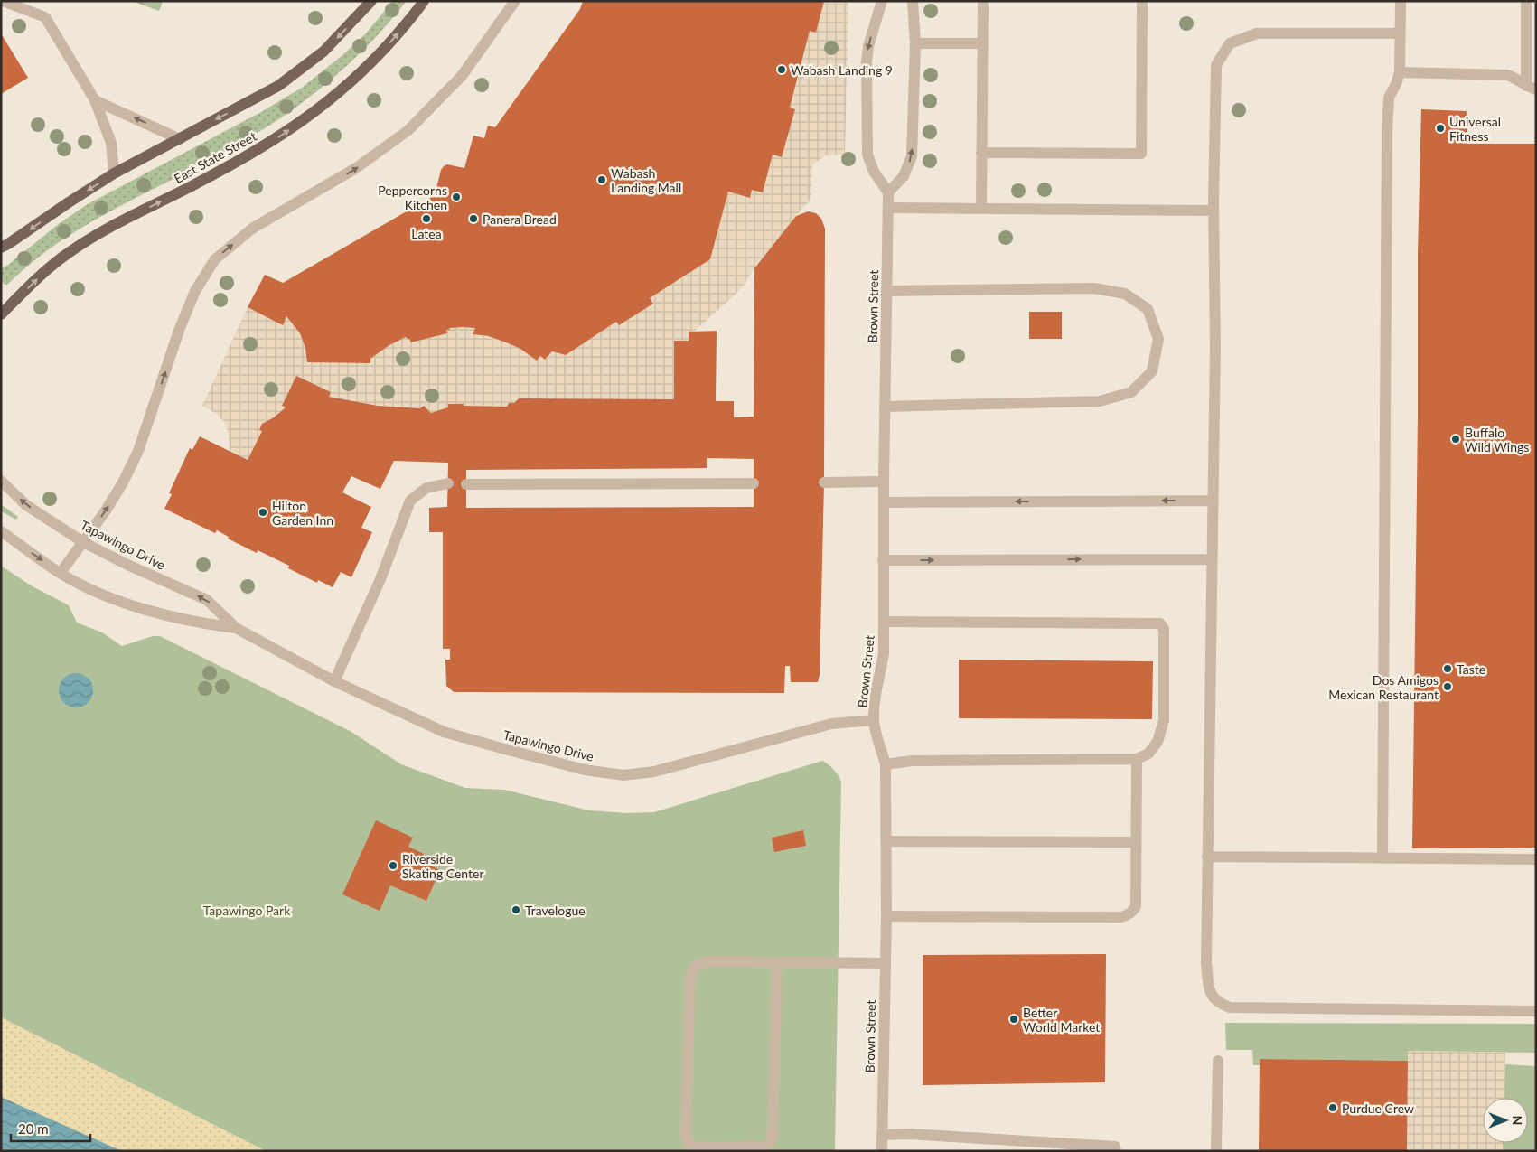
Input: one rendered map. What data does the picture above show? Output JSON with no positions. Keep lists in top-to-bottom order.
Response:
{
  "streets": {
    "main road": ["East State Street"],
    "street": ["Brown Street", "Tapawingo Drive"]
  },
  "crossings": [
    ["Brown Street", "Tapawingo Drive"]
  ],
  "parks": ["Tapawingo Park"],
  "places": [
    "Wabash Landing 9",
    "Universal Fitness",
    "Wabash Landing Mall",
    "Peppercorns Kitchen",
    "Latea",
    "Panera Bread",
    "Buffalo Wild Wings",
    "Hilton Garden Inn",
    "Taste",
    "Dos Amigos Mexican Restaurant",
    "Riverside Skating Center",
    "Travelogue",
    "Better World Market",
    "Purdue Crew"
  ],
  "scale_bar": "20 m",
  "north": "right"
}
